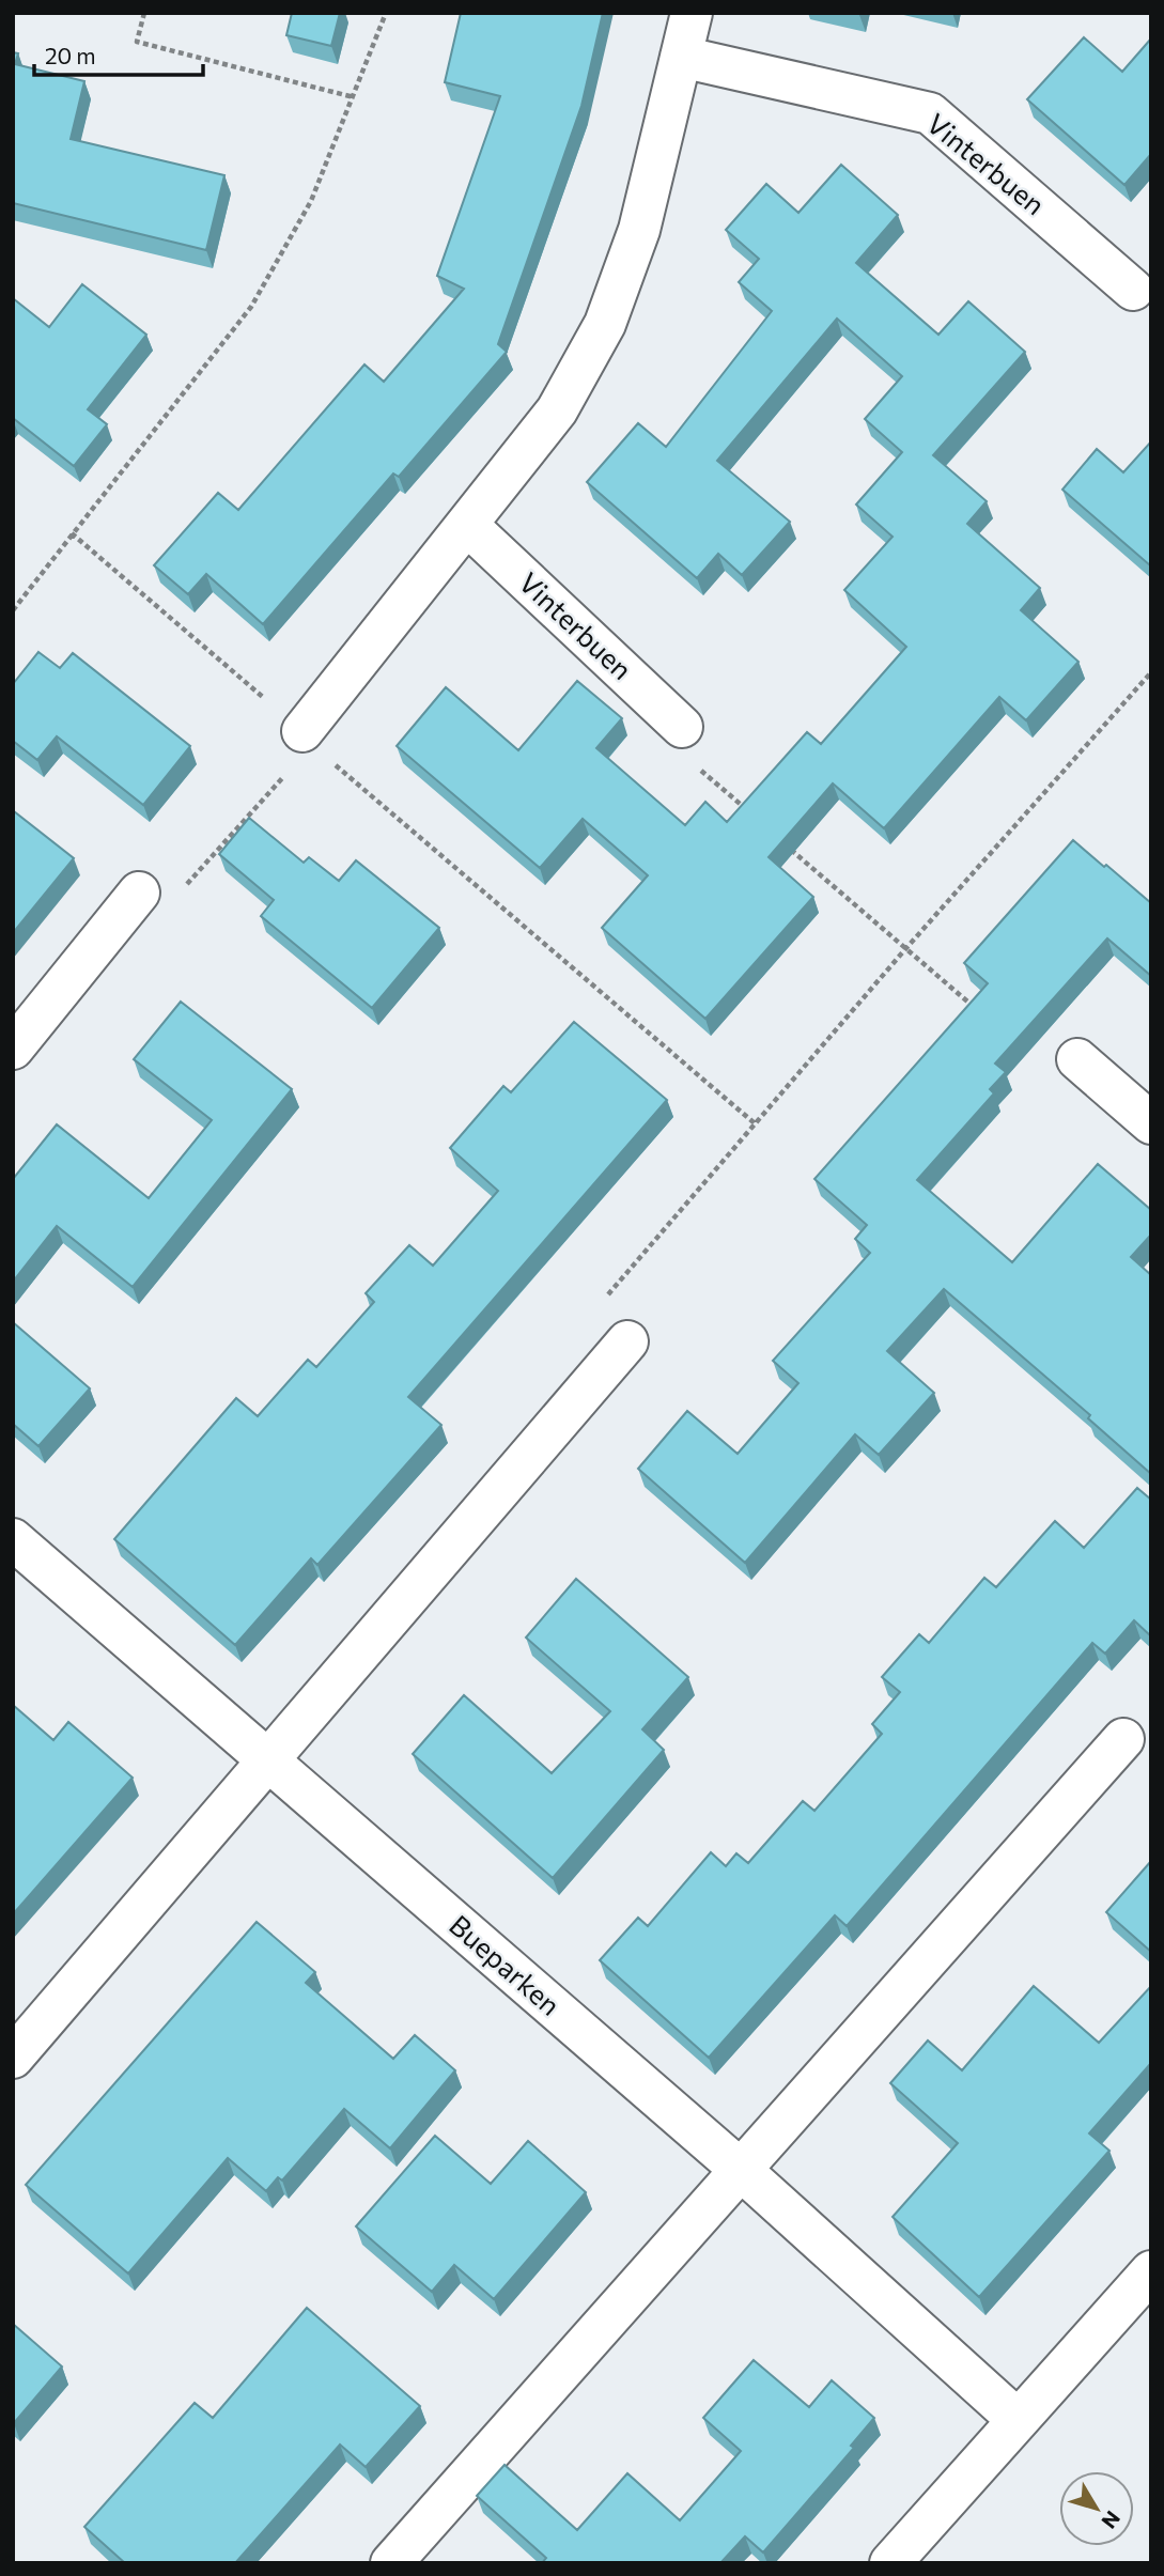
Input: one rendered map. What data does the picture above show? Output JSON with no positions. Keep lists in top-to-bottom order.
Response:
{
  "streets": {
    "street": ["Vinterbuen", "Bueparken"]
  },
  "scale_bar": "20 m",
  "north": "bottom right"
}
